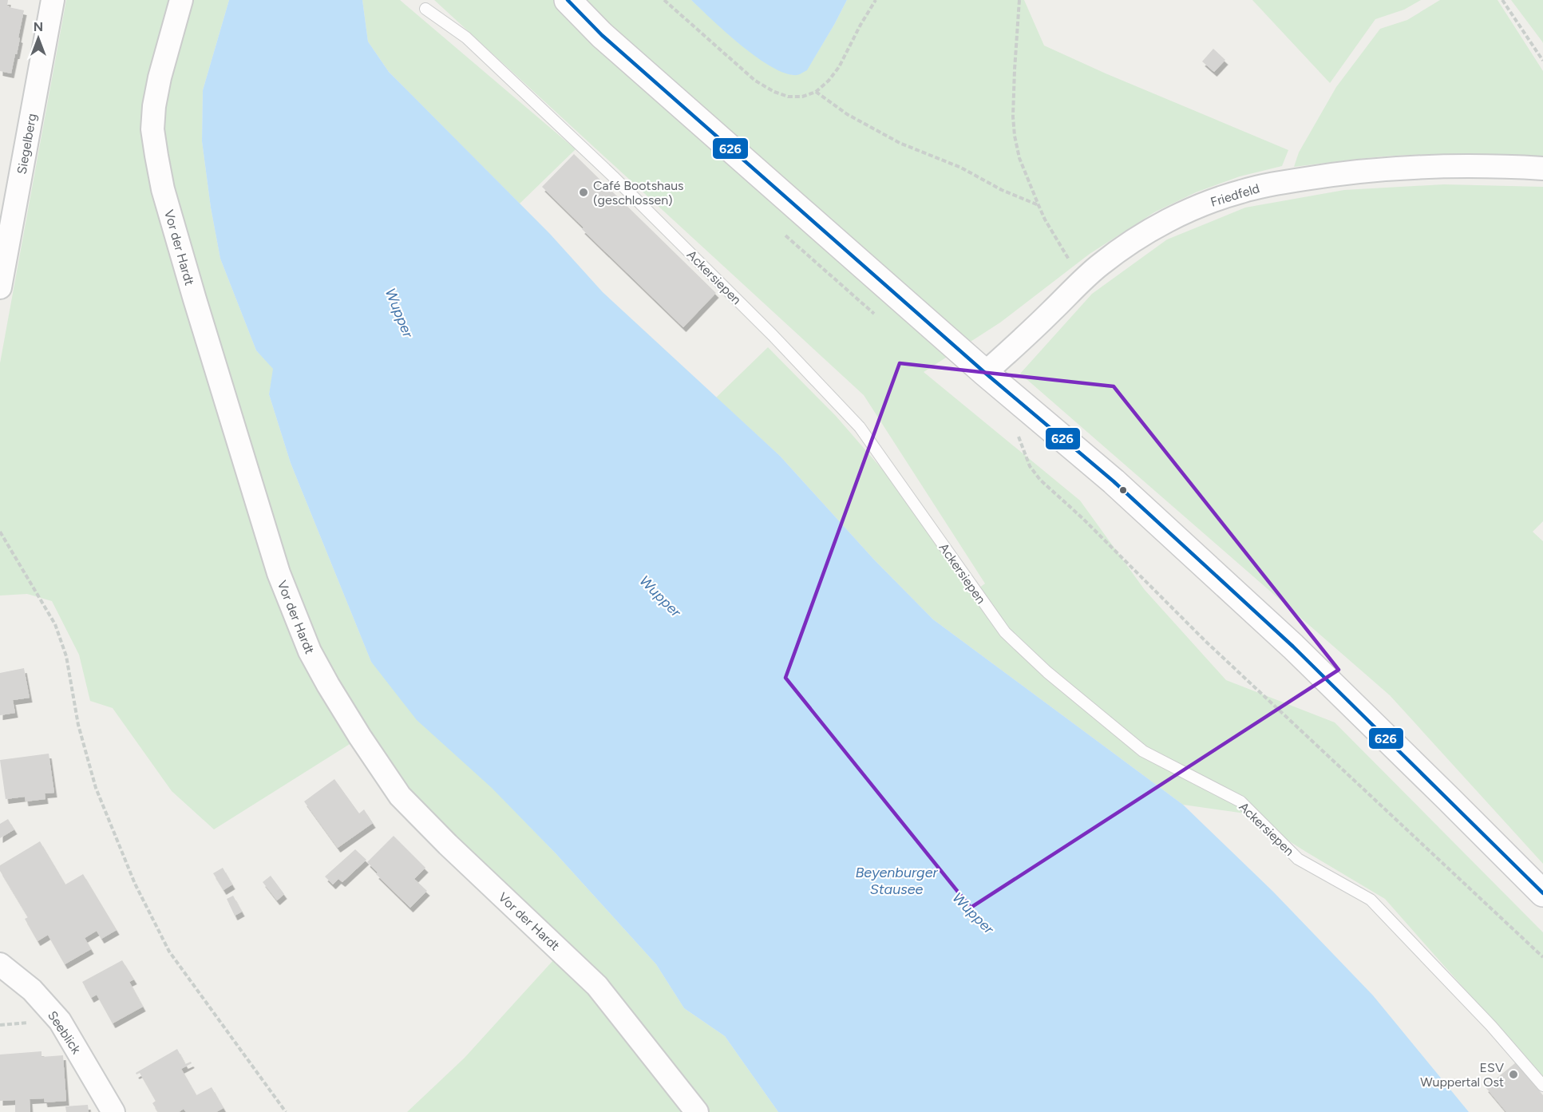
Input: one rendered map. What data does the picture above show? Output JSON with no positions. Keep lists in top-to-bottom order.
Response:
{
  "streets": {
    "street": [
      "Siegelberg",
      "Friedfeld",
      "Vor der Hardt",
      "Seeblick"
    ],
    "lane": ["Ackersiepen"]
  },
  "water": ["Wupper", "Beyenburger Stausee"],
  "places": ["Café Bootshaus (geschlossen)", "ESV Wuppertal Ost"],
  "lines": ["transit line 626"],
  "north": "top"
}
